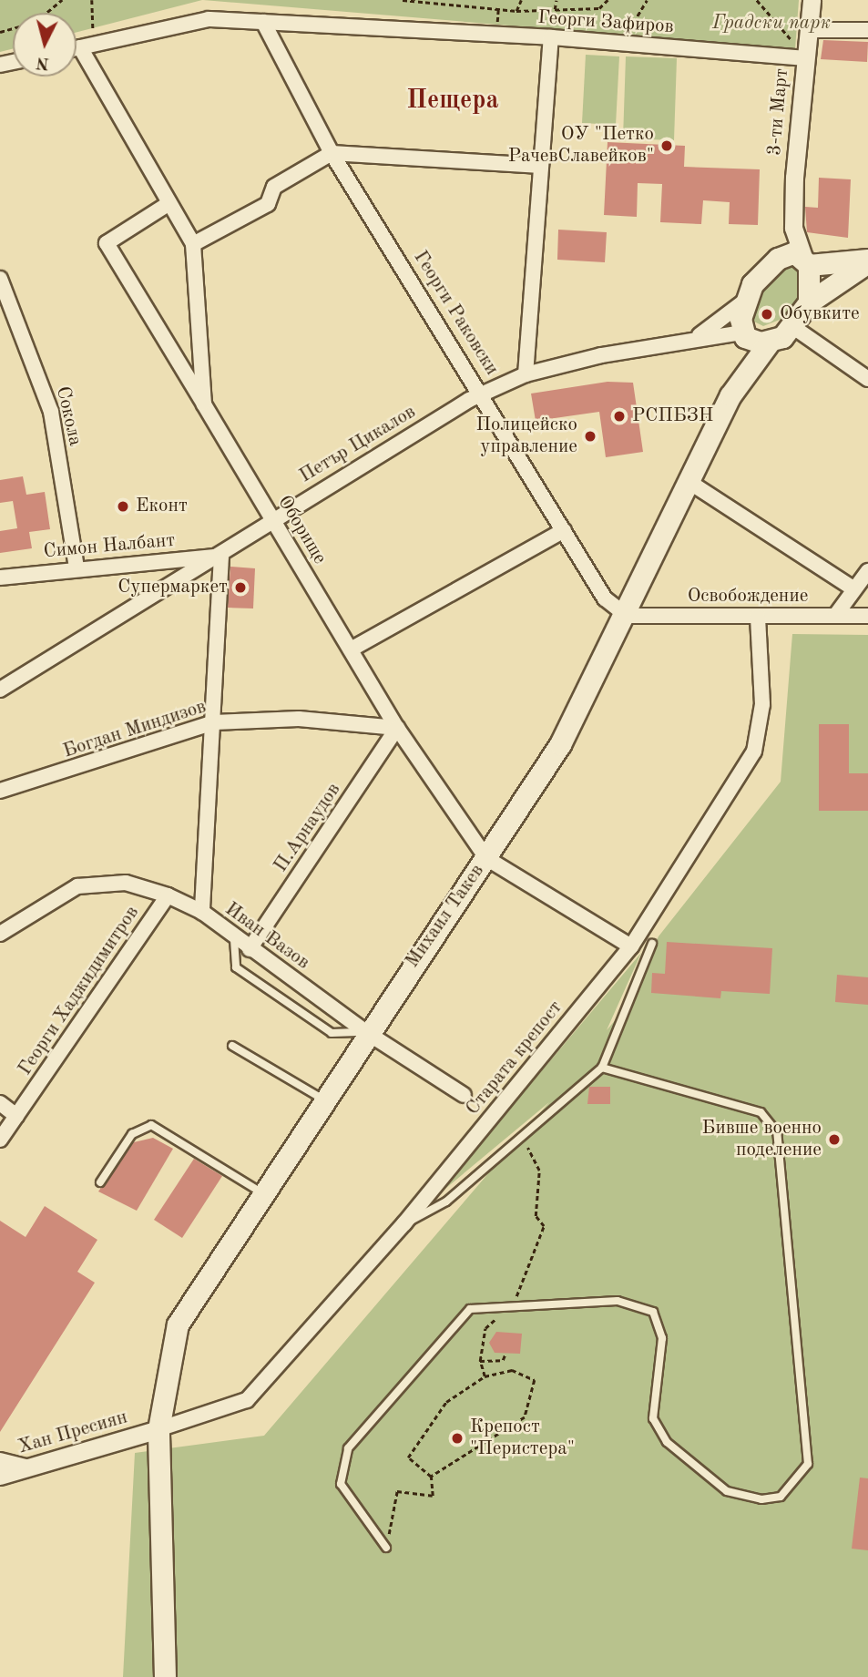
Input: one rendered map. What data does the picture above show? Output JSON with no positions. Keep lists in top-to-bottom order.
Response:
{
  "streets": {
    "main road": ["Михаил Такев"],
    "street": [
      "Георги Зафиров",
      "3-ти Март",
      "Георги Раковски",
      "Сокола",
      "Петър Цикалов",
      "Оборище",
      "Симон Налбант",
      "Освобождение",
      "Богдан Миндизов",
      "П.Арнаудов",
      "Иван Вазов",
      "Георги Хаджидимитров",
      "Старата крепост",
      "Хан Пресиян"
    ]
  },
  "crossings": [
    ["Георги Зафиров", "3-ти Март"],
    ["Георги Зафиров", "Георги Раковски"],
    ["Георги Зафиров", "Оборище"],
    ["Георги Раковски", "Петър Цикалов"],
    ["Георги Раковски", "Освобождение"],
    ["Георги Раковски", "Михаил Такев"],
    ["Сокола", "Симон Налбант"],
    ["Петър Цикалов", "Оборище"],
    ["Петър Цикалов", "Симон Налбант"],
    ["Петър Цикалов", "Михаил Такев"],
    ["Оборище", "Богдан Миндизов"],
    ["Оборище", "П.Арнаудов"],
    ["Оборище", "Михаил Такев"],
    ["Оборище", "Старата крепост"],
    ["Освобождение", "Михаил Такев"],
    ["Освобождение", "Старата крепост"],
    ["Богдан Миндизов", "П.Арнаудов"],
    ["П.Арнаудов", "Иван Вазов"],
    ["Михаил Такев", "Иван Вазов"],
    ["Михаил Такев", "Старата крепост"],
    ["Михаил Такев", "Хан Пресиян"],
    ["Иван Вазов", "Георги Хаджидимитров"],
    ["Старата крепост", "Хан Пресиян"]
  ],
  "districts": ["Пещера"],
  "parks": ["Градски парк"],
  "places": [
    "ОУ \"Петко РачевСлавейков\"",
    "Обувките",
    "РСПБЗН",
    "Полицейско управление",
    "Еконт",
    "Супермаркет",
    "Бивше военно поделение",
    "Крепост \"Перистера\""
  ],
  "north": "bottom"
}
